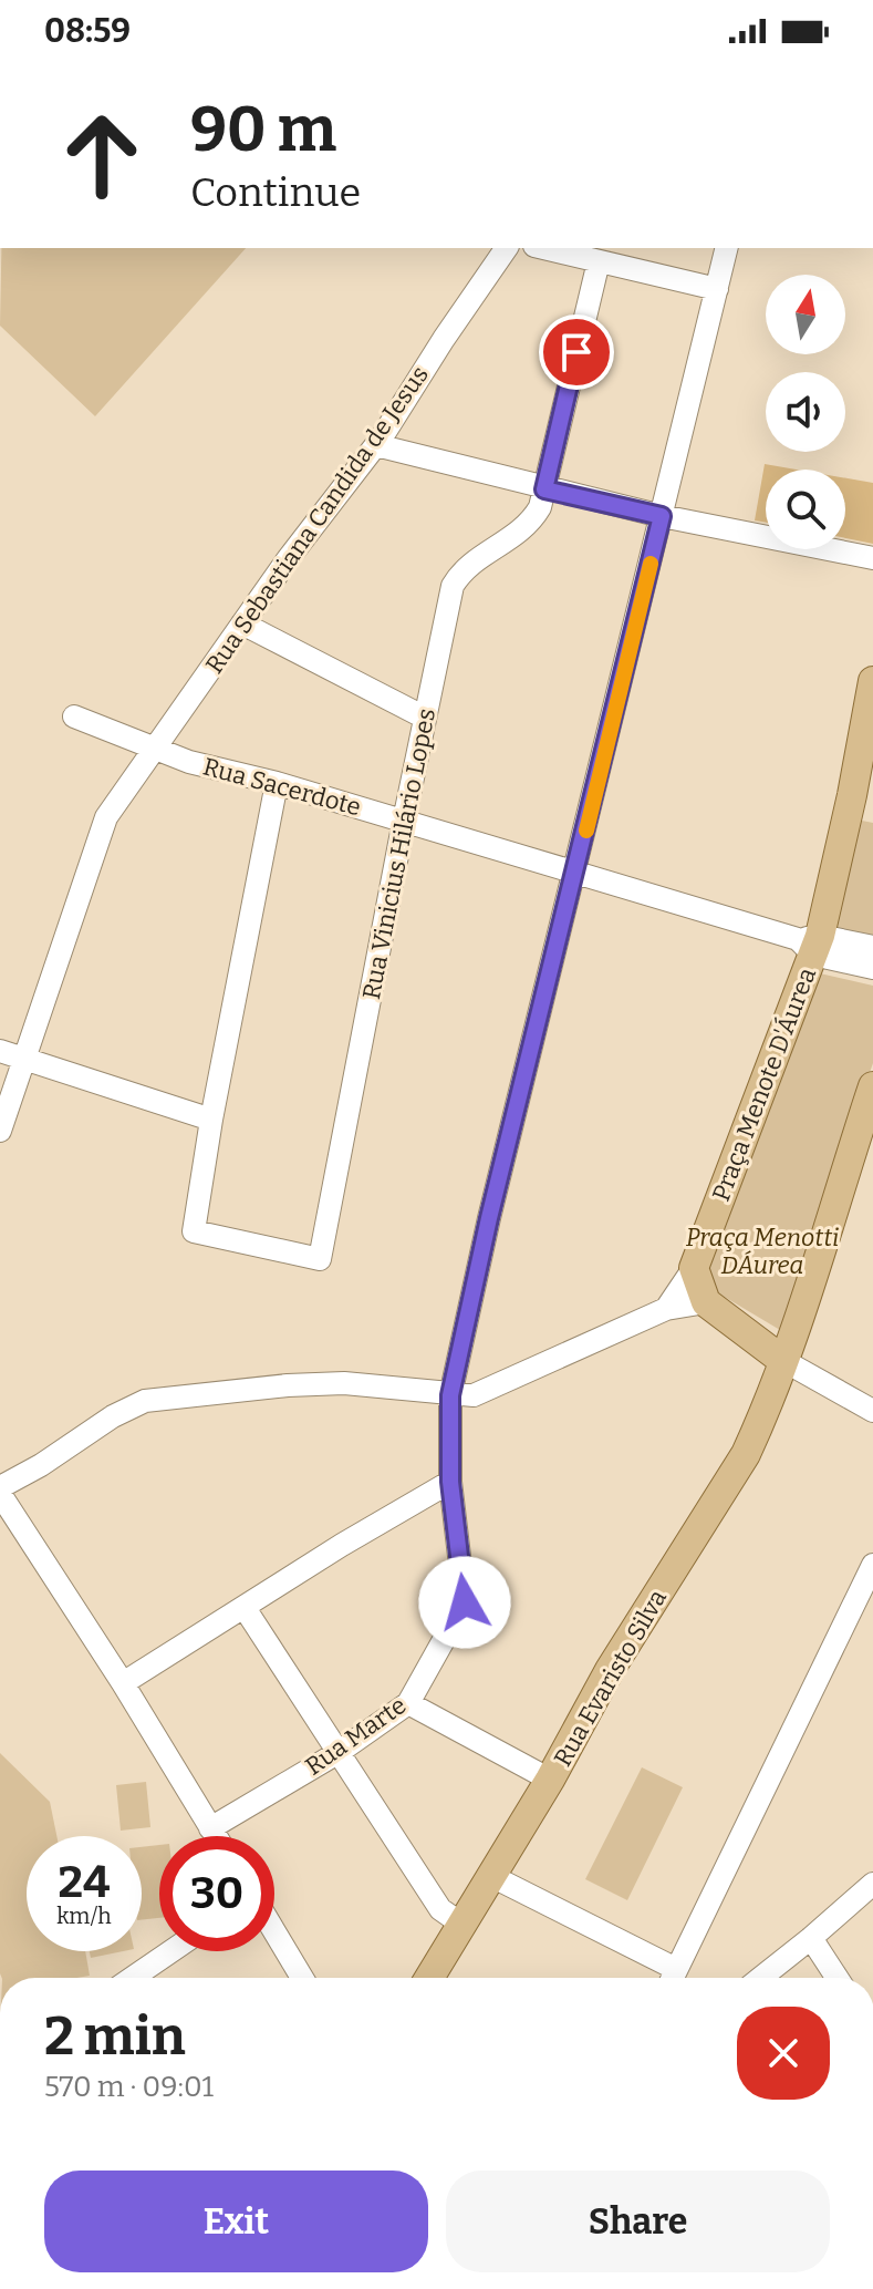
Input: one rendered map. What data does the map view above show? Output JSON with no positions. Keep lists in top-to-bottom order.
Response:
{
  "streets": {
    "main road": ["Praça Menote D'Áurea", "Rua Evaristo Silva"],
    "street": [
      "Rua Sebastiana Candida de Jesus",
      "Rua Sacerdote",
      "Rua Vinicius Hilário Lopes",
      "Rua Marte"
    ]
  },
  "crossings": [
    ["Rua Sebastiana Candida de Jesus", "Rua Sacerdote"],
    ["Rua Sacerdote", "Rua Vinicius Hilário Lopes"],
    ["Rua Sacerdote", "Praça Menote D'Áurea"],
    ["Rua Sacerdote", "Rua Marte"]
  ],
  "parks": ["Praça Menotti DÁurea"],
  "north": "top",
  "page": {
    "status": "08:59",
    "turn": ["90 m", "Continue"],
    "speed": "24 km/h",
    "limit": "30",
    "heading": ["2 min", "570 m · 09:01"],
    "buttons": ["Exit", "Share"]
  }
}
